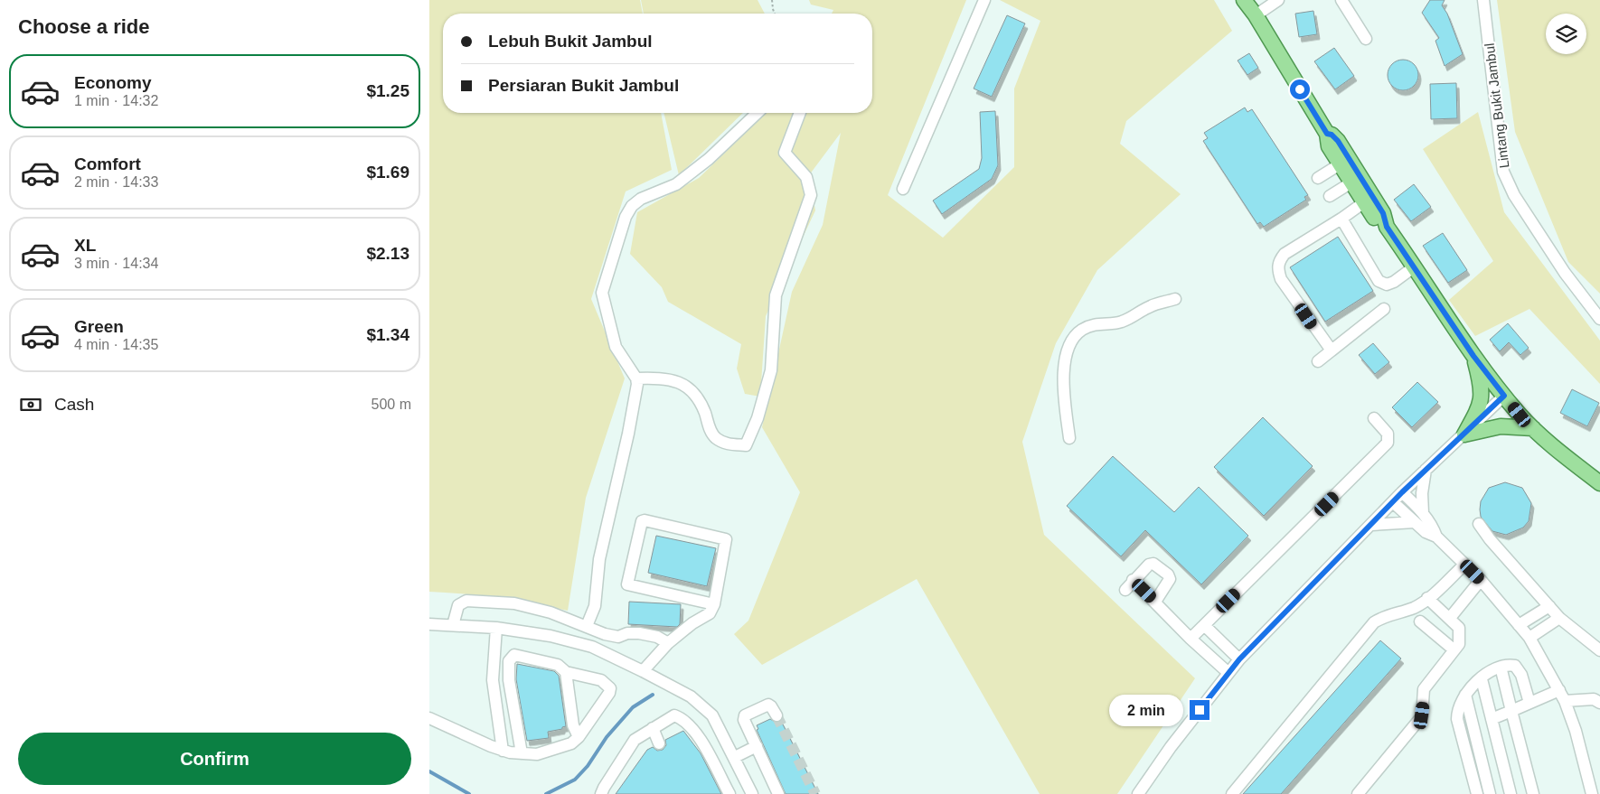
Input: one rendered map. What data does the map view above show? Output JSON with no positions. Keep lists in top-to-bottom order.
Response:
{
  "streets": {
    "street": ["Lintang Bukit Jambul"]
  },
  "page": {
    "heading": "Choose a ride",
    "banner": ["Lebuh Bukit Jambul", "Persiaran Bukit Jambul"],
    "list": [
      {
        "name": "Economy",
        "note": "1 min · 14:32",
        "value": "$1.25"
      },
      {
        "name": "Comfort",
        "note": "2 min · 14:33",
        "value": "$1.69"
      },
      {
        "name": "XL",
        "note": "3 min · 14:34",
        "value": "$2.13"
      },
      {
        "name": "Green",
        "note": "4 min · 14:35",
        "value": "$1.34"
      }
    ],
    "pay": ["Cash", "500 m"],
    "bubble": "2 min",
    "buttons": "Confirm"
  }
}
